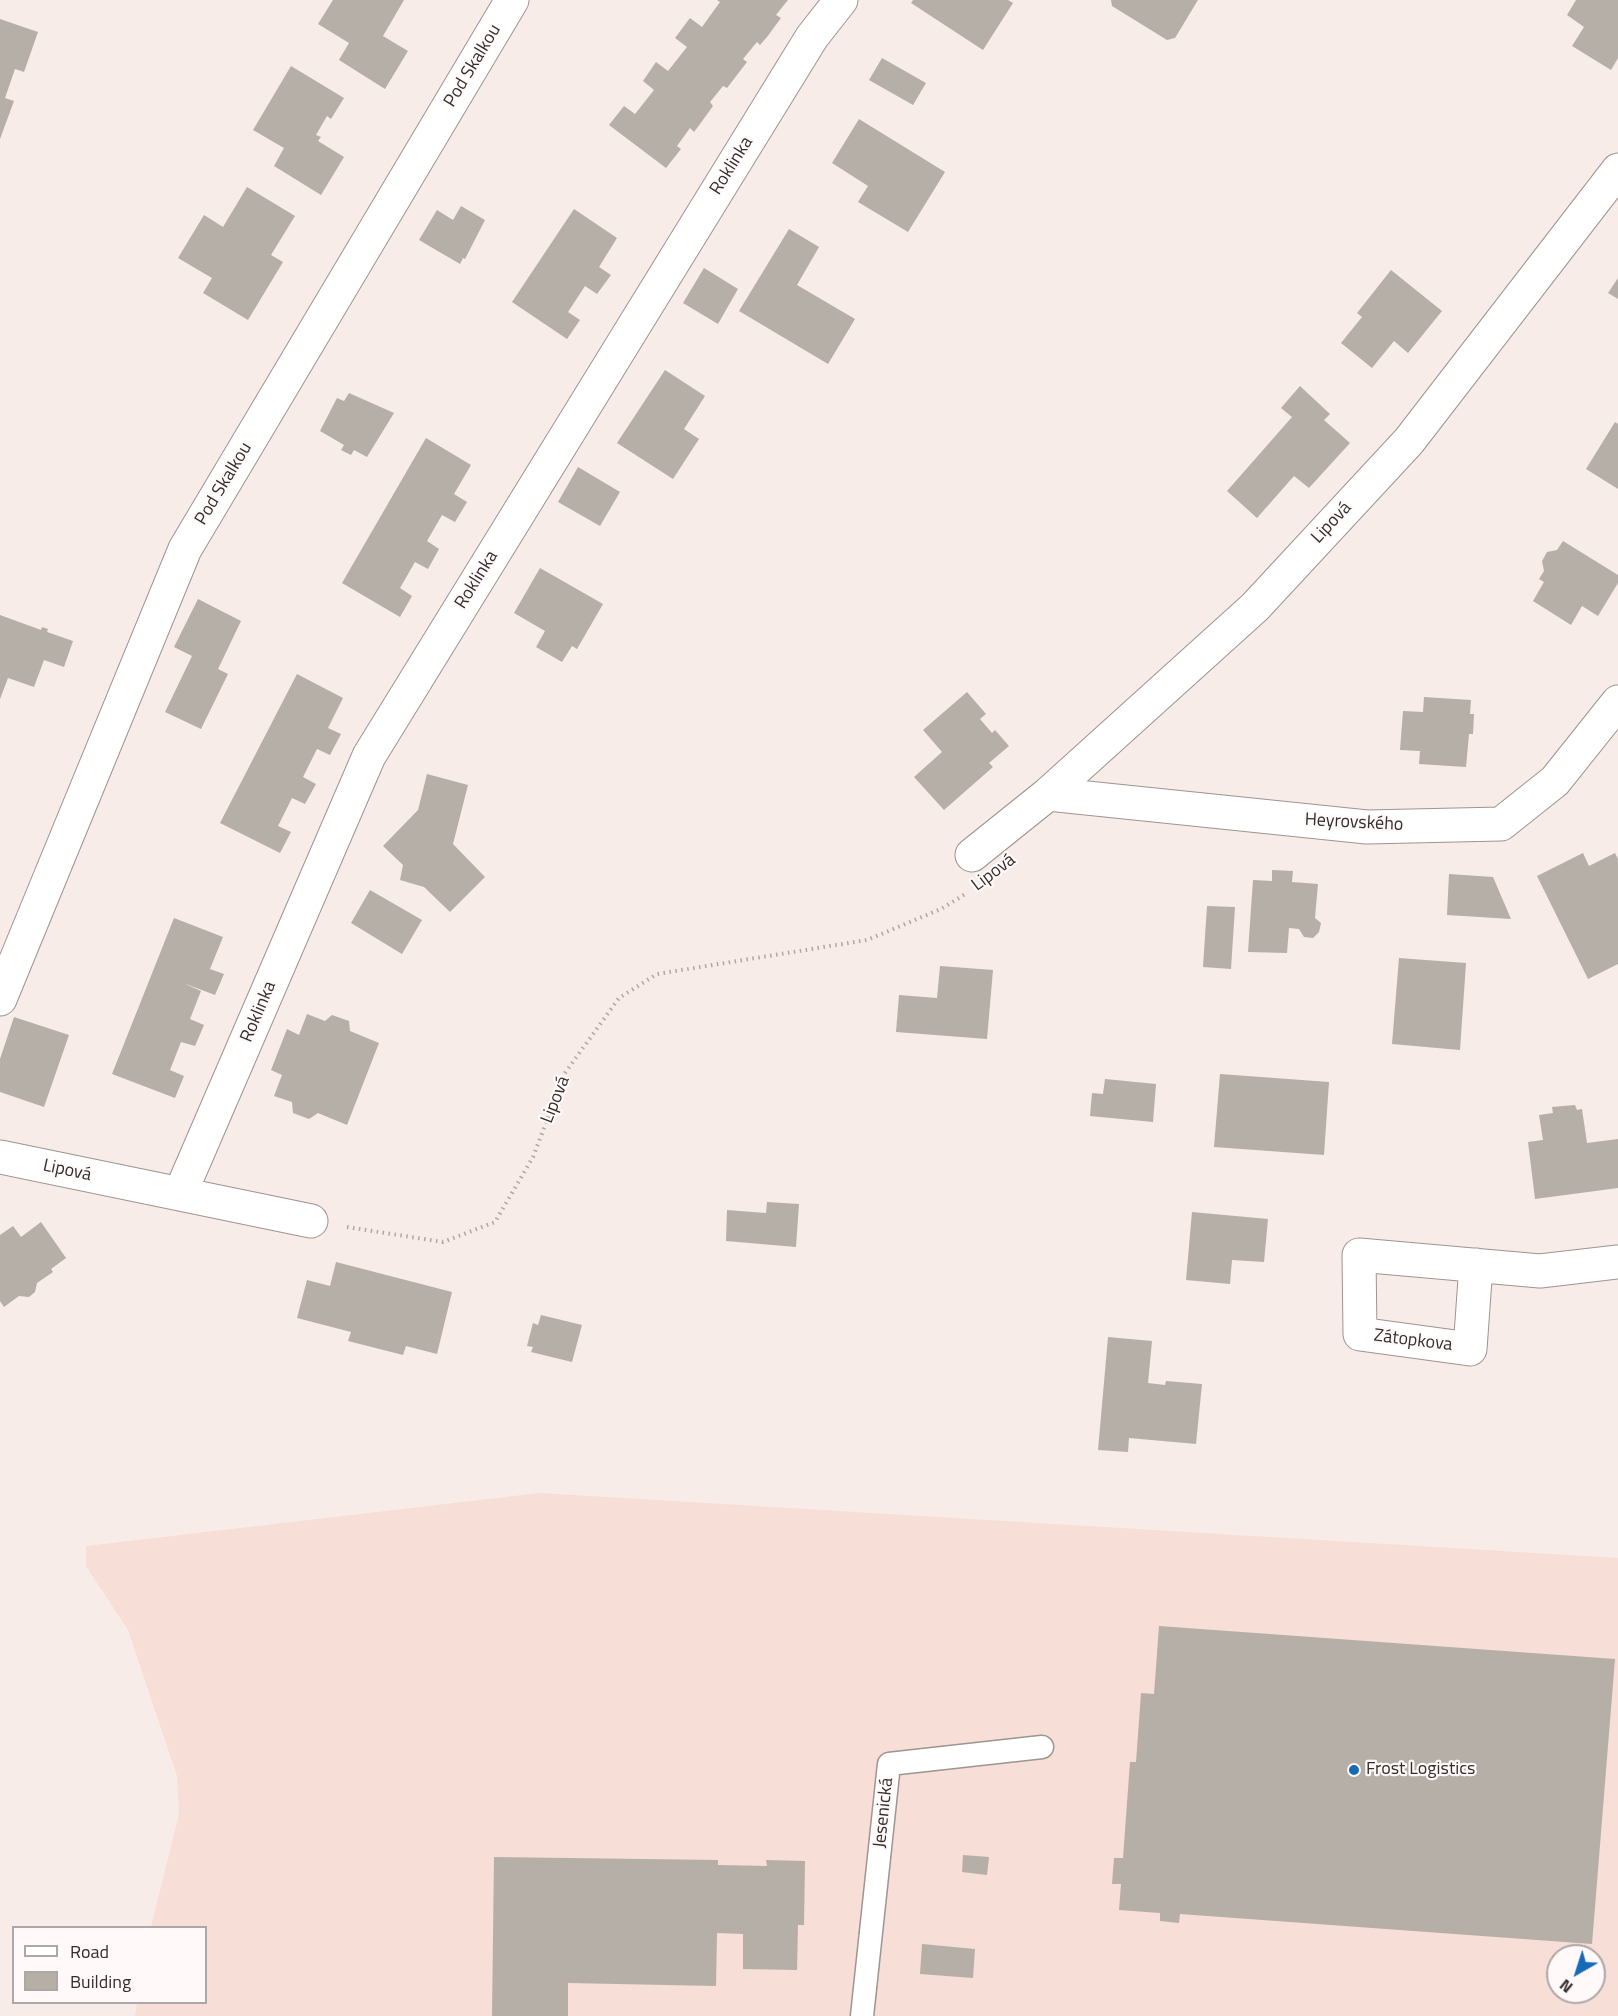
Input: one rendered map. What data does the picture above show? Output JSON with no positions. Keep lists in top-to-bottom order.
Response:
{
  "streets": {
    "street": [
      "Pod Skalkou",
      "Roklinka",
      "Lipová",
      "Heyrovského"
    ],
    "lane": ["Jesenická"]
  },
  "crossings": [
    ["Roklinka", "Lipová"],
    ["Lipová", "Heyrovského"]
  ],
  "places": ["Frost Logistics"],
  "legend": ["Road", "Building"],
  "north": "bottom left"
}
